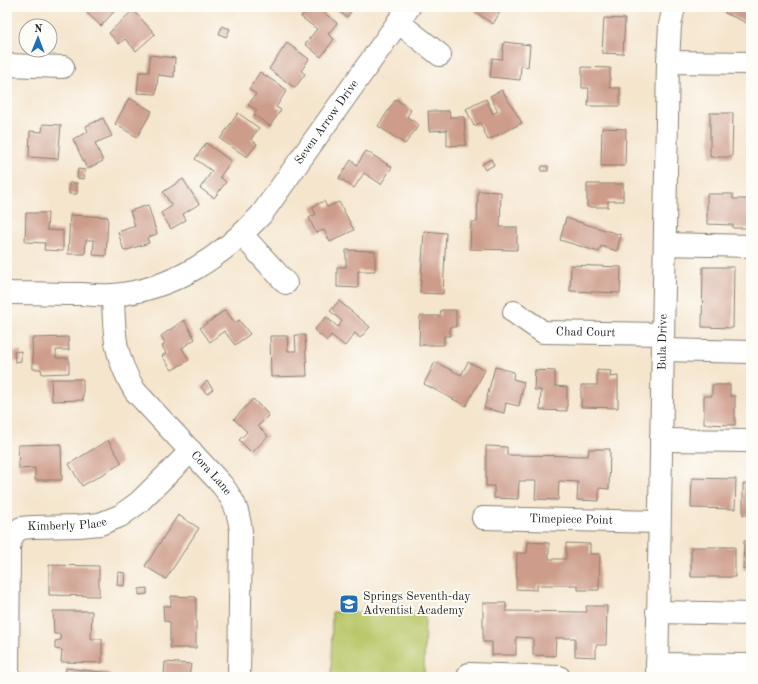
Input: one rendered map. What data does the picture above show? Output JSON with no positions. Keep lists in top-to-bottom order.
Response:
{
  "streets": {
    "street": [
      "Seven Arrow Drive",
      "Chad Court",
      "Bula Drive",
      "Cora Lane",
      "Timepiece Point",
      "Kimberly Place"
    ]
  },
  "crossings": [
    ["Seven Arrow Drive", "Cora Lane"],
    ["Chad Court", "Bula Drive"],
    ["Bula Drive", "Timepiece Point"],
    ["Cora Lane", "Kimberly Place"]
  ],
  "places": {
    "school or university": ["Springs Seventh-day Adventist Academy"]
  },
  "north": "top"
}
